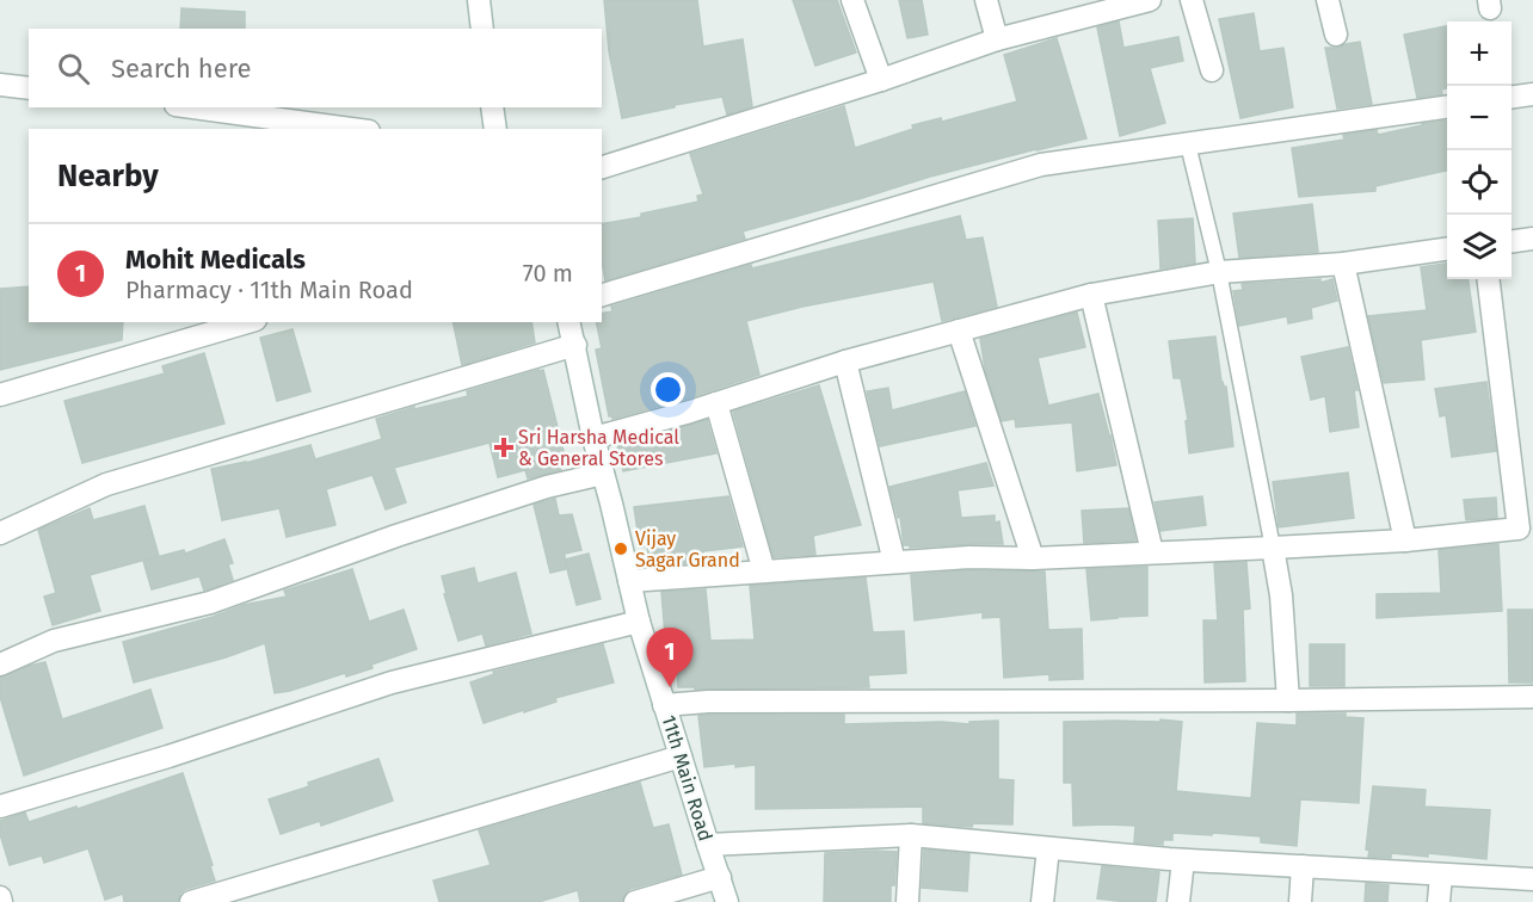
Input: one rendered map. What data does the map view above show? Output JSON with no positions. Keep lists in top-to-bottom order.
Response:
{
  "streets": {
    "street": ["11th Main Road"]
  },
  "places": {
    "health": ["Sri Harsha Medical & General Stores"],
    "other": ["Vijay Sagar Grand"]
  },
  "page": {
    "map_buttons": ["+", "−"],
    "search": "Search here",
    "heading": "Nearby",
    "list": [
      {
        "mark": "1",
        "name": "Mohit Medicals",
        "note": "Pharmacy · 11th Main Road",
        "value": "70 m"
      }
    ],
    "pins": "1"
  }
}
